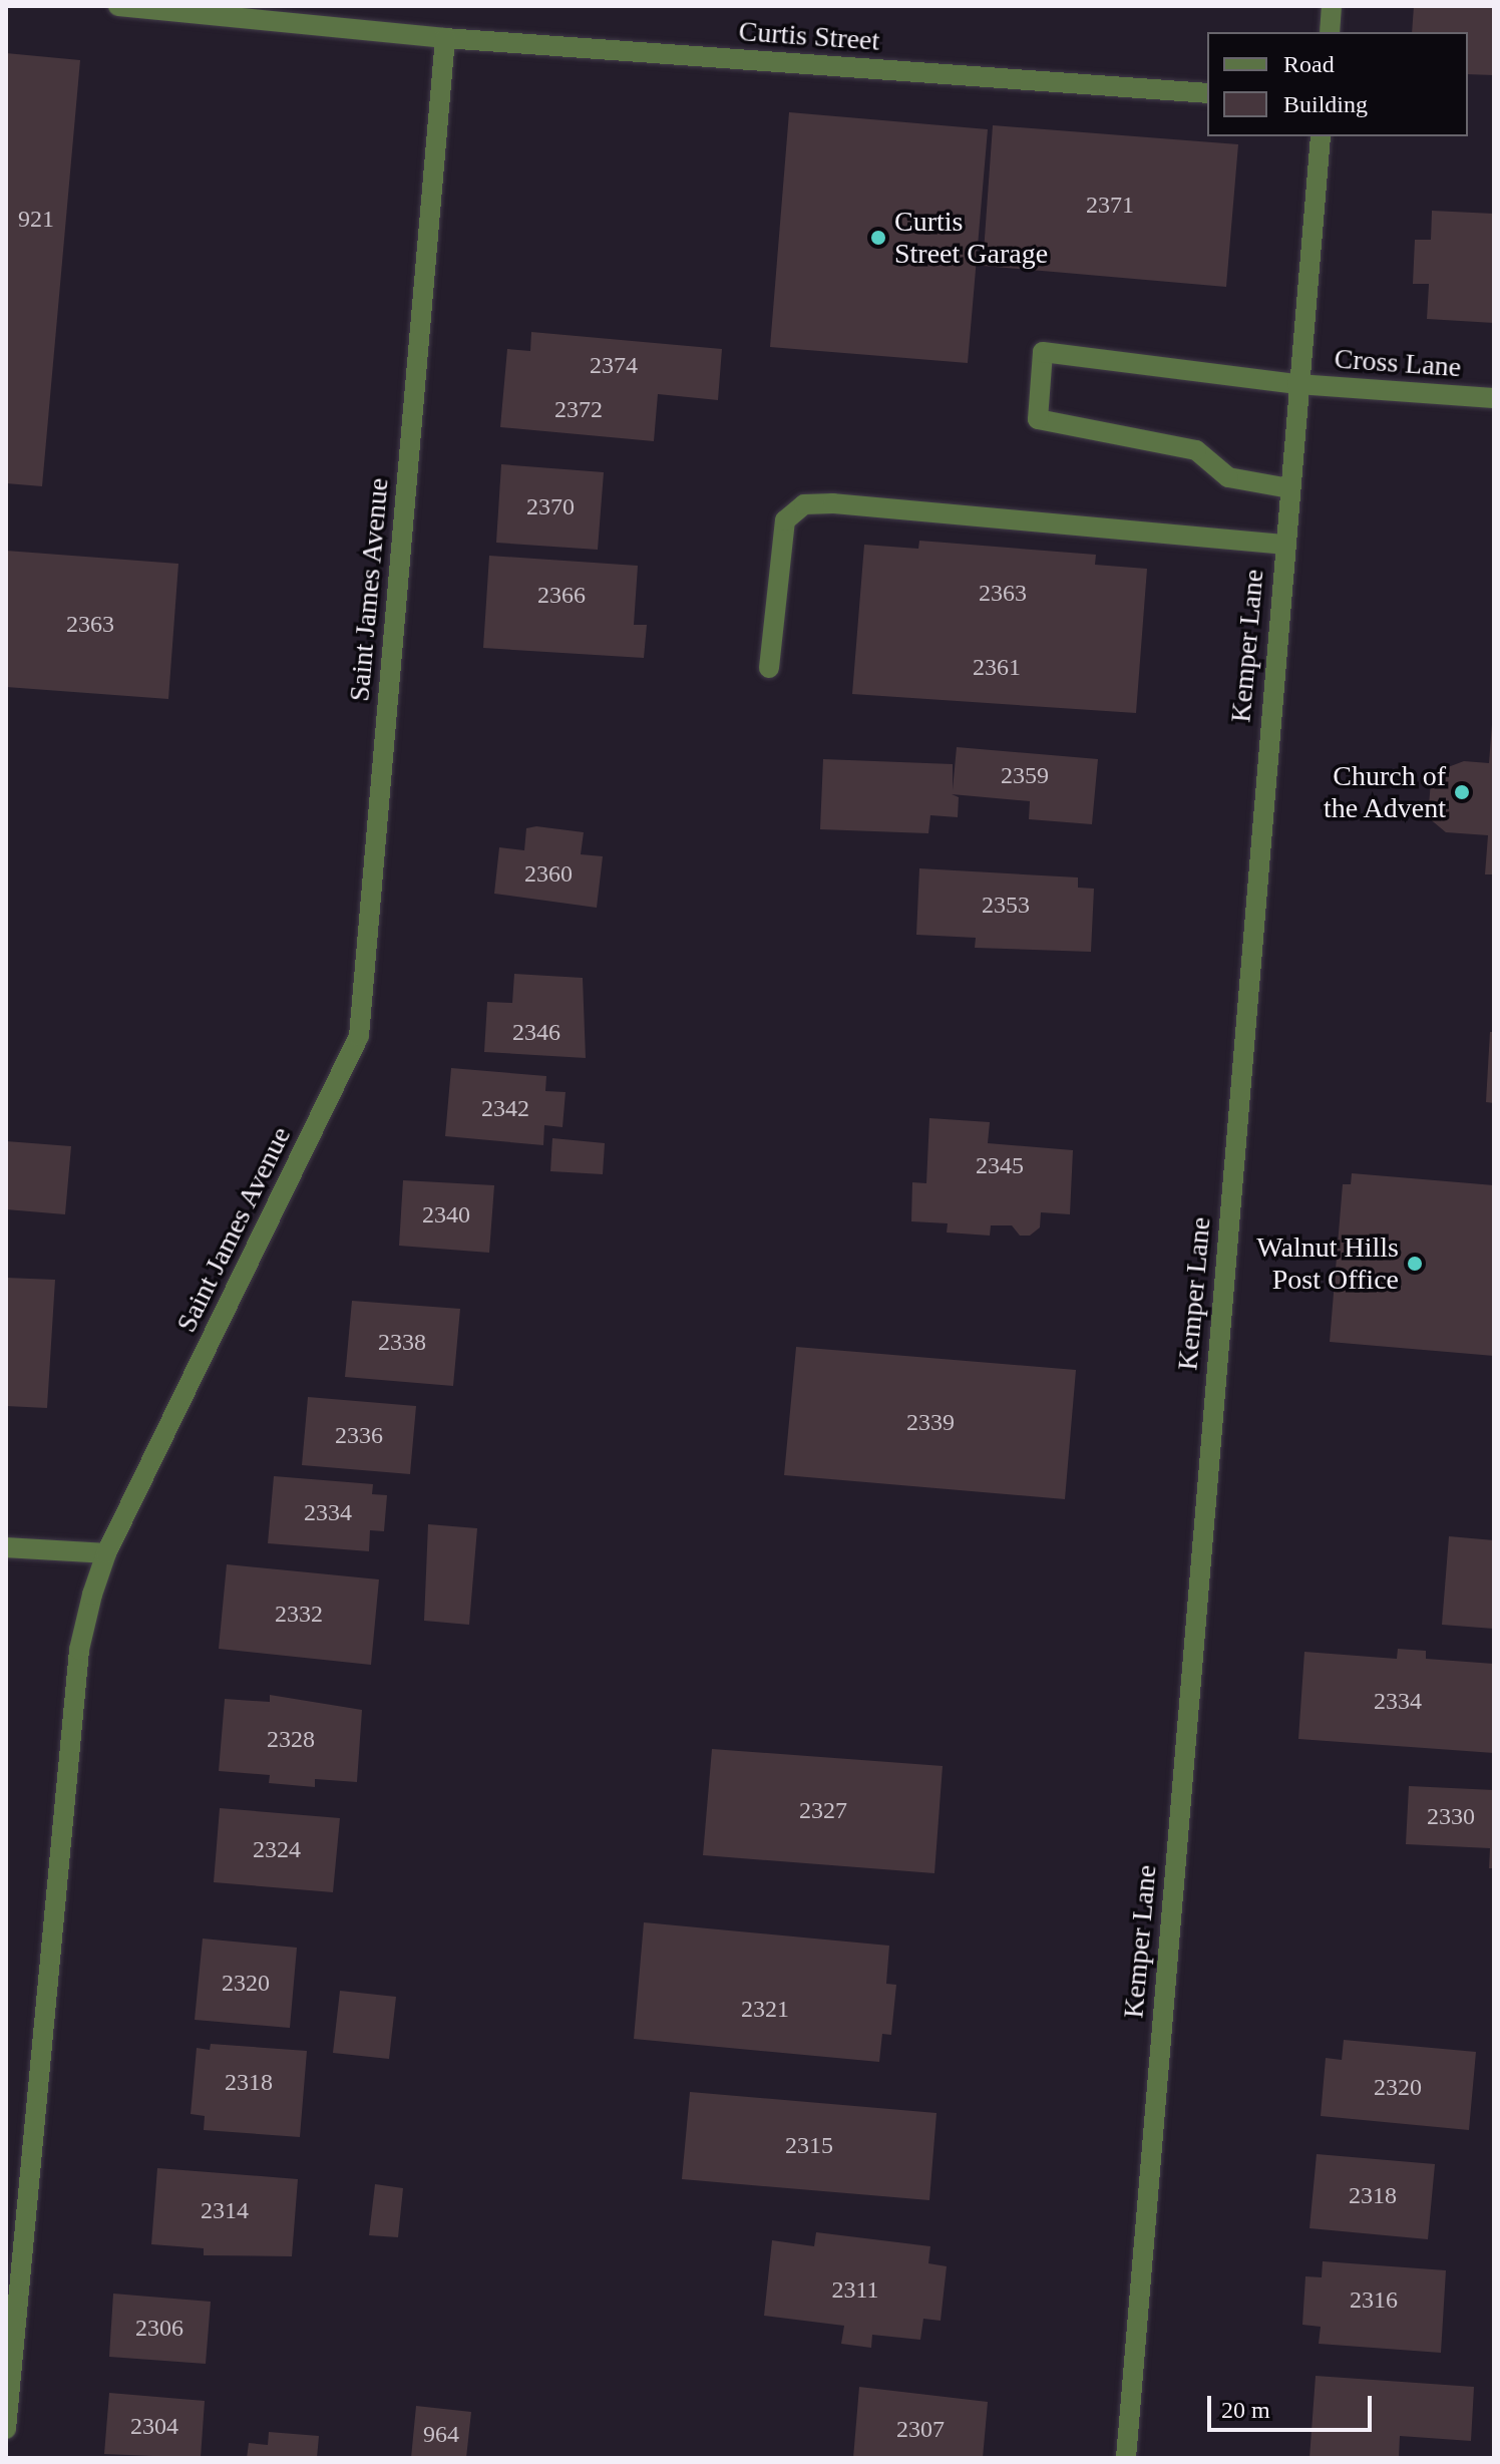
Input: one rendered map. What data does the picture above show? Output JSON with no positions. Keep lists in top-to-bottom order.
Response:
{
  "streets": {
    "street": [
      "Curtis Street",
      "Cross Lane",
      "Saint James Avenue",
      "Kemper Lane"
    ]
  },
  "crossings": [
    ["Curtis Street", "Saint James Avenue"],
    ["Cross Lane", "Kemper Lane"]
  ],
  "places": ["Curtis Street Garage", "Church of the Advent", "Walnut Hills Post Office"],
  "house_numbers": [
    "2371",
    "921",
    "2374",
    "2372",
    "2370",
    "2363",
    "2366",
    "2363",
    "2361",
    "2359",
    "2360",
    "2353",
    "2346",
    "2342",
    "2345",
    "2340",
    "2338",
    "2339",
    "2336",
    "2334",
    "2332",
    "2334",
    "2328",
    "2327",
    "2330",
    "2324",
    "2320",
    "2321",
    "2318",
    "2320",
    "2315",
    "2318",
    "2314",
    "2311",
    "2316",
    "2306",
    "2304",
    "2307",
    "964"
  ],
  "legend": ["Road", "Building"],
  "scale_bar": "20 m"
}
